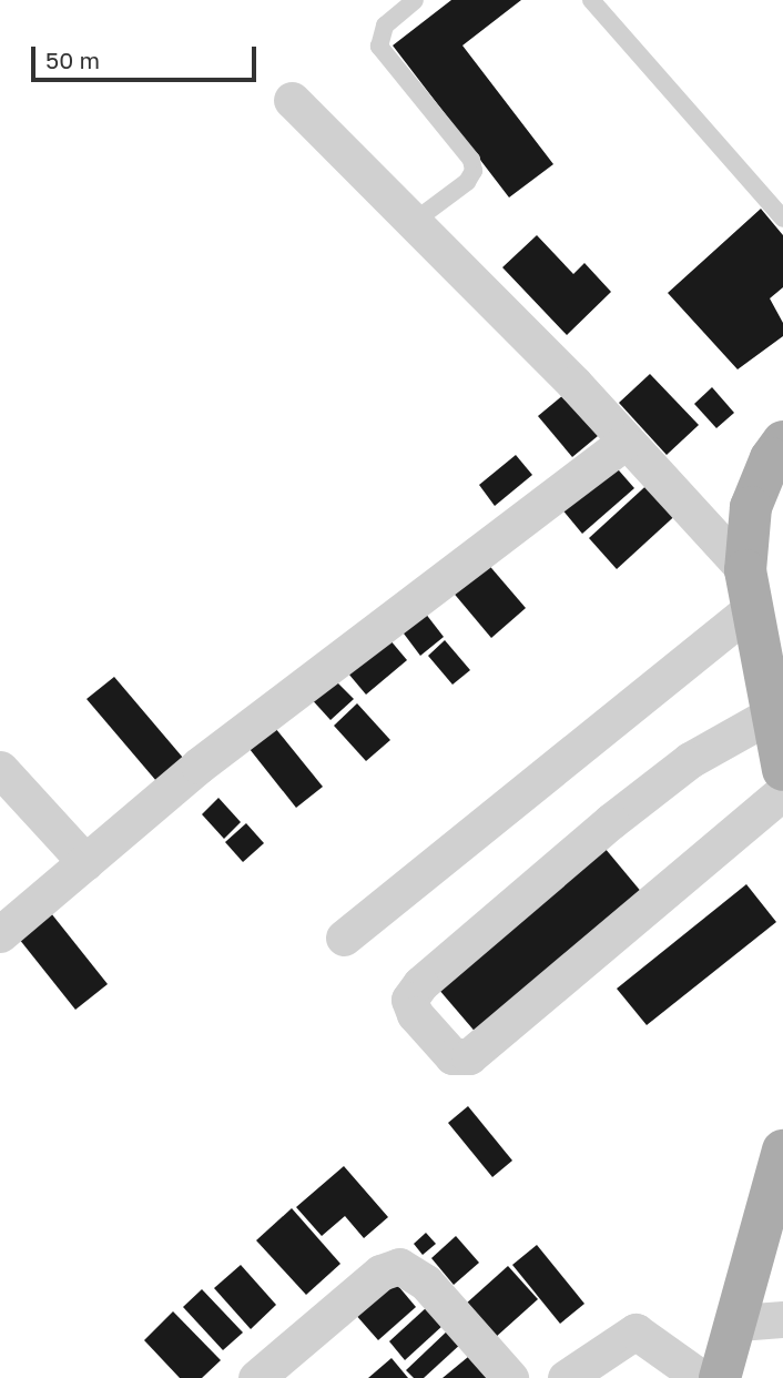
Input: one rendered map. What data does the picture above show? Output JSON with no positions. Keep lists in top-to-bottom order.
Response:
{
  "scale_bar": "50 m"
}
